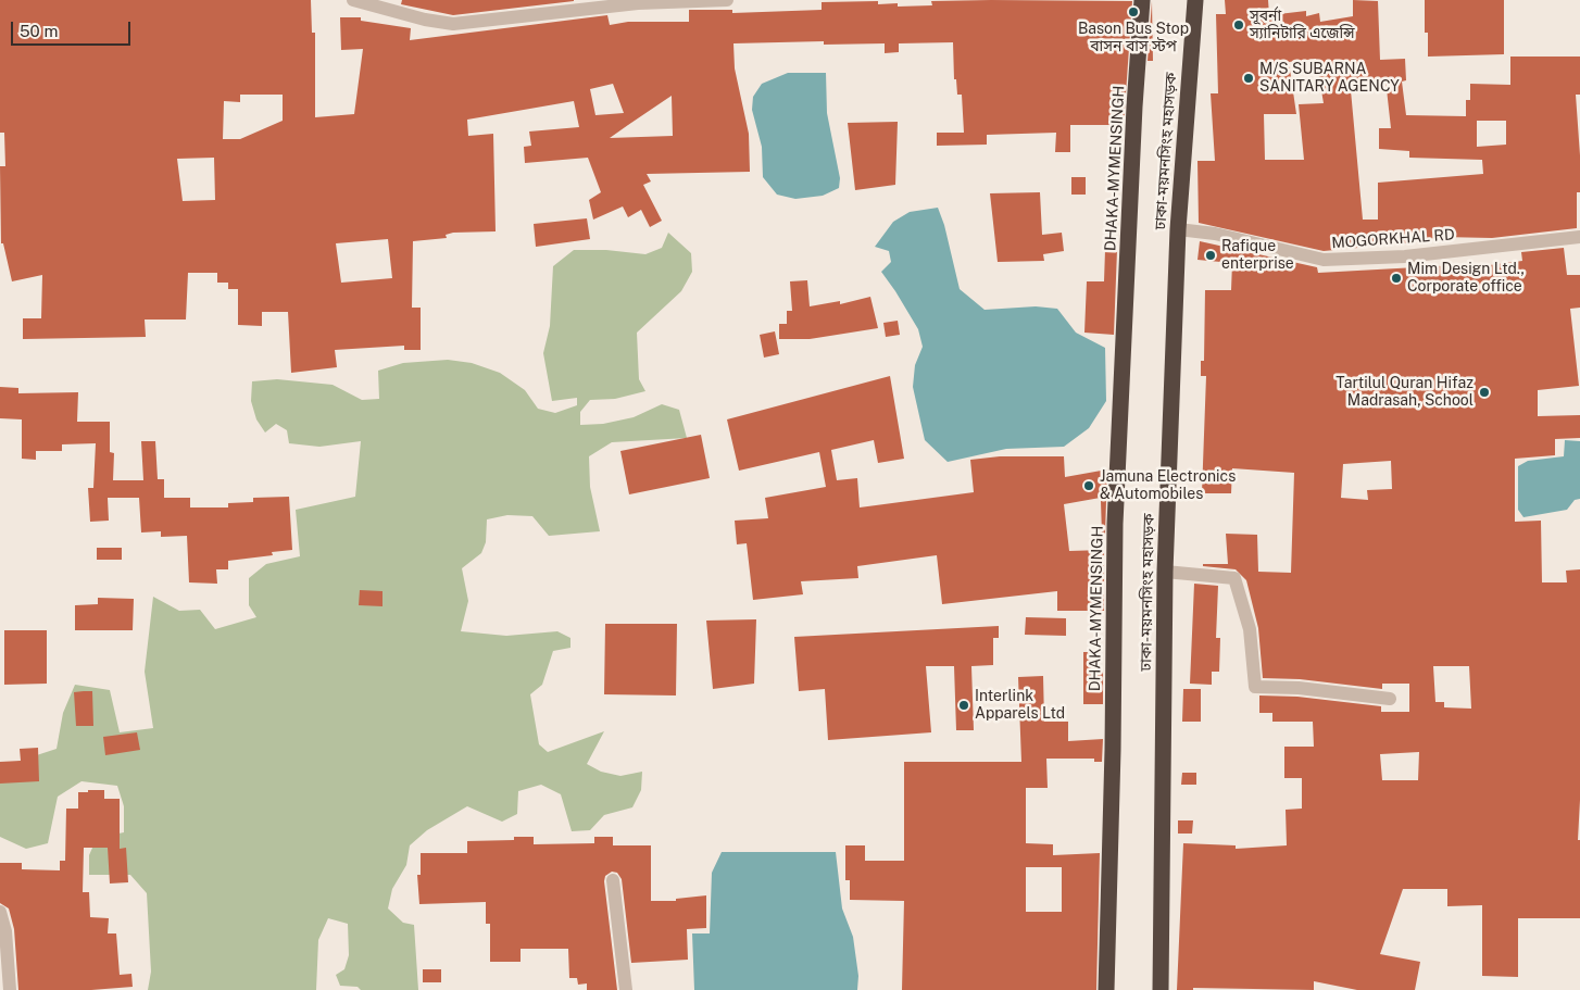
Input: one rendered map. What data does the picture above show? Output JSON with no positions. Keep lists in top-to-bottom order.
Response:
{
  "streets": {
    "highway": ["ঢাকা-ময়মনসিংহ মহাসড়ক", "DHAKA-MYMENSINGH"],
    "street": ["MOGORKHAL RD"]
  },
  "crossings": [
    ["ঢাকা-ময়মনসিংহ মহাসড়ক", "MOGORKHAL RD"]
  ],
  "places": [
    "Bason Bus Stop বাসন বাস স্টপ",
    "সূবর্না স্যানিটারি এজেন্সি",
    "M/S SUBARNA SANITARY AGENCY",
    "Rafique enterprise",
    "Mim Design Ltd., Corporate office",
    "Tartilul Quran Hifaz Madrasah, School",
    "Jamuna Electronics & Automobiles",
    "Interlink Apparels Ltd"
  ],
  "scale_bar": "50 m"
}
